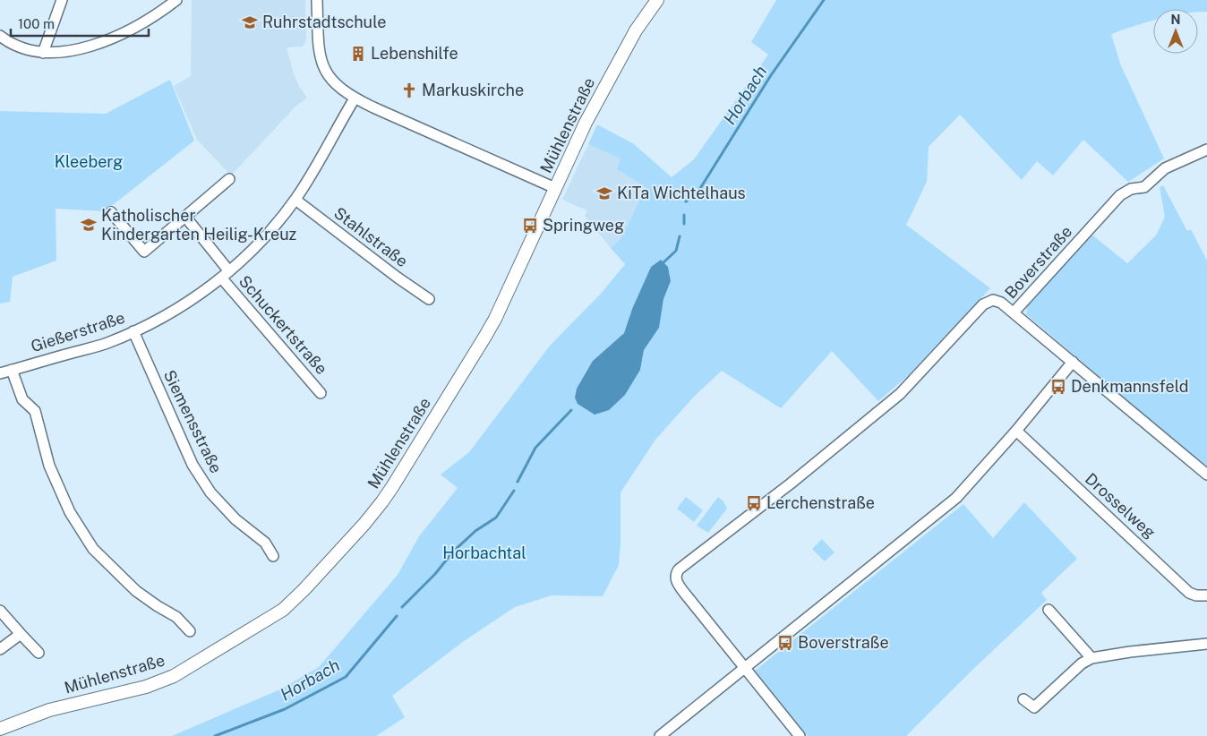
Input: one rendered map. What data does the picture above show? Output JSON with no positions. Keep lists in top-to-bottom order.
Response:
{
  "streets": {
    "street": [
      "Mühlenstraße",
      "Stahlstraße",
      "Boverstraße",
      "Schuckertstraße",
      "Gießerstraße",
      "Siemensstraße",
      "Drosselweg"
    ]
  },
  "crossings": [
    ["Stahlstraße", "Gießerstraße"],
    ["Schuckertstraße", "Gießerstraße"],
    ["Gießerstraße", "Siemensstraße"]
  ],
  "water": ["Horbach"],
  "parks": ["Kleeberg", "Horbachtal"],
  "places": {
    "school or university": ["Ruhrstadtschule", "KiTa Wichtelhaus", "Katholischer Kindergarten Heilig-Kreuz"],
    "building": ["Lebenshilfe"],
    "church": ["Markuskirche"],
    "bus stop": [
      "Springweg",
      "Denkmannsfeld",
      "Lerchenstraße",
      "Boverstraße"
    ]
  },
  "scale_bar": "100 m",
  "north": "top"
}
